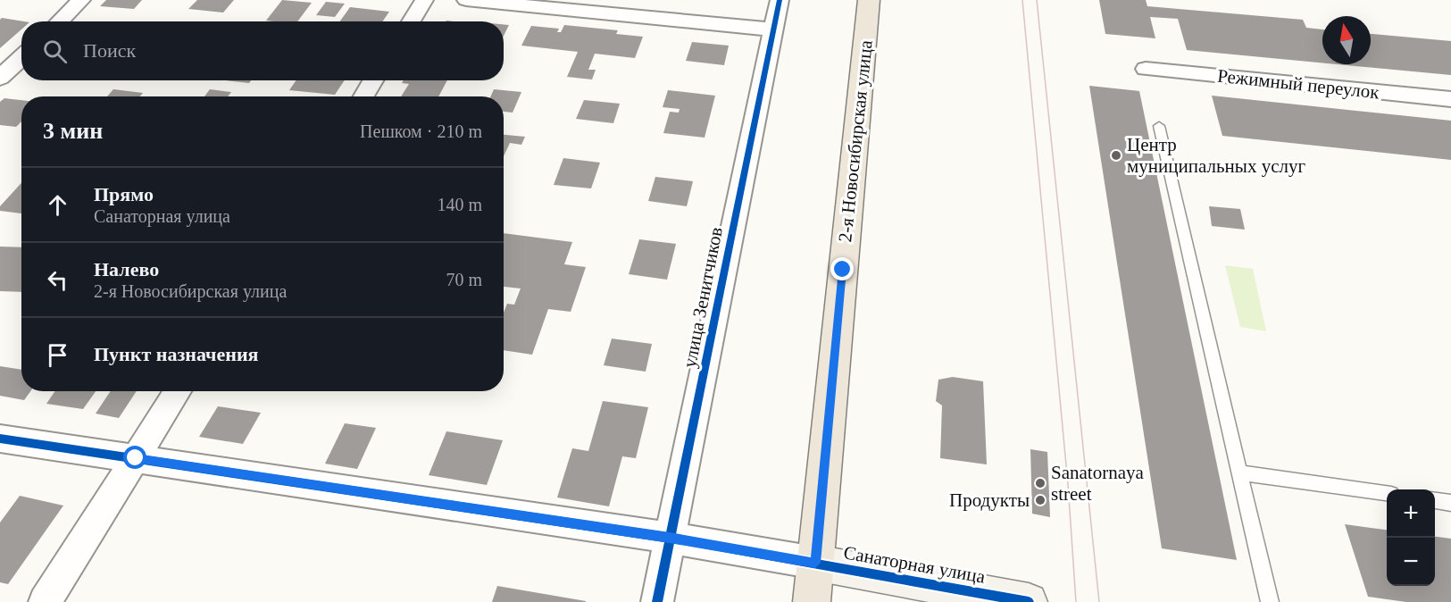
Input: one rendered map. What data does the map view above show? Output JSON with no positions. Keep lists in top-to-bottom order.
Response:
{
  "streets": {
    "main road": ["2-я Новосибирская улица"],
    "street": ["Режимный переулок", "улица Зенитчиков", "Санаторная улица"]
  },
  "crossings": [
    ["2-я Новосибирская улица", "Санаторная улица"],
    ["улица Зенитчиков", "Санаторная улица"]
  ],
  "places": ["Центр муниципальных услуг", "Sanatornaya street", "Продукты"],
  "north": "top",
  "page": {
    "search": "Поиск",
    "heading": ["3 мин", "Пешком · 210 m"],
    "list": [
      ["Прямо", "Санаторная улица", "140 m"],
      ["Налево", "2-я Новосибирская улица", "70 m"],
      "Пункт назначения"
    ],
    "map_buttons": ["+", "−"]
  }
}
